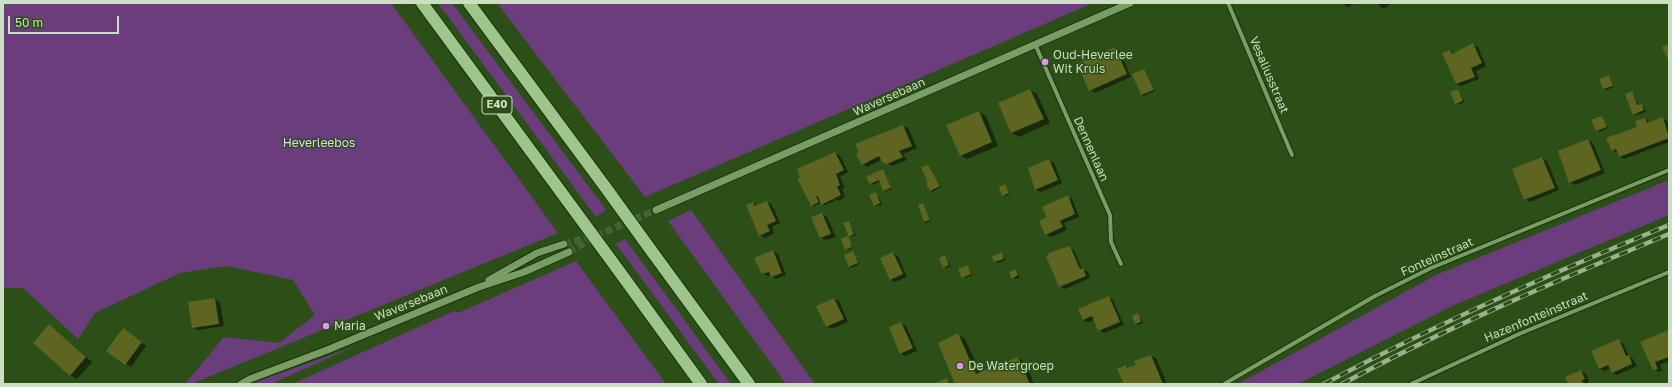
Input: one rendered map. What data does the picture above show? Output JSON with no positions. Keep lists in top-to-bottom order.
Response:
{
  "streets": {
    "highway": ["E40"],
    "street": [
      "Vesaliusstraat",
      "Waversebaan",
      "Dennenlaan",
      "Fonteinstraat",
      "Hazenfonteinstraat"
    ]
  },
  "crossings": [
    ["Waversebaan", "Dennenlaan"]
  ],
  "parks": ["Heverleebos"],
  "places": ["Oud-Heverlee Wit Kruis", "Maria", "De Watergroep"],
  "scale_bar": "50 m"
}
